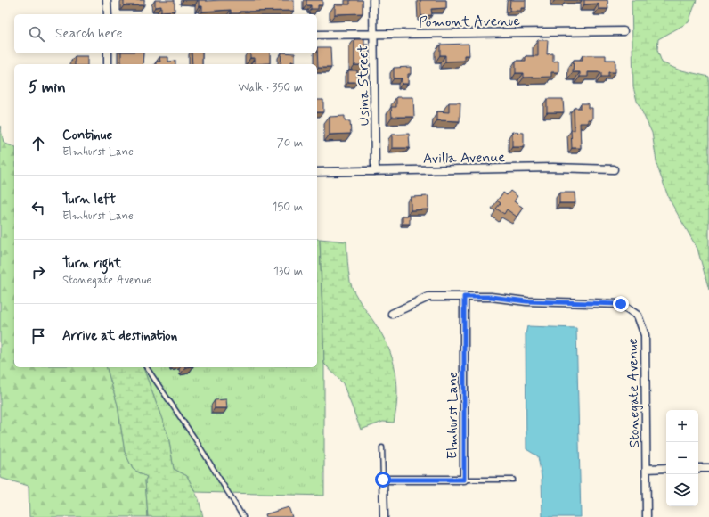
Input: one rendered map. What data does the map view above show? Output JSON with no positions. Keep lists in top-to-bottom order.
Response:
{
  "streets": {
    "street": [
      "Pomont Avenue",
      "Usina Street",
      "Avilla Avenue",
      "Stonegate Avenue",
      "Elmhurst Lane"
    ]
  },
  "crossings": [
    ["Pomont Avenue", "Usina Street"],
    ["Usina Street", "Avilla Avenue"],
    ["Stonegate Avenue", "Elmhurst Lane"]
  ],
  "page": {
    "search": "Search here",
    "heading": ["5 min", "Walk · 350 m"],
    "list": [
      ["Continue", "Elmhurst Lane", "70 m"],
      ["Turn left", "Elmhurst Lane", "150 m"],
      ["Turn right", "Stonegate Avenue", "130 m"],
      "Arrive at destination"
    ],
    "map_buttons": ["+", "−"]
  }
}
